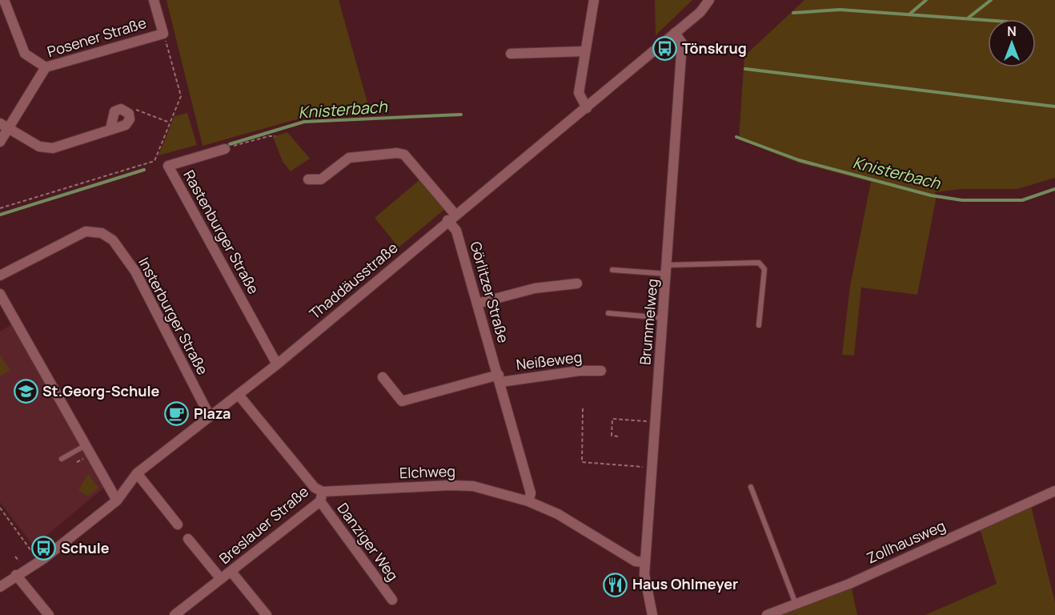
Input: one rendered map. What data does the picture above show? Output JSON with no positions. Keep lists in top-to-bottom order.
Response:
{
  "streets": {
    "street": [
      "Posener Straße",
      "Rastenburger Straße",
      "Thaddäusstraße",
      "Görlitzer Straße",
      "Insterburger Straße",
      "Brummelweg",
      "Neißeweg",
      "Elchweg",
      "Breslauer Straße",
      "Danziger Weg",
      "Zollhausweg"
    ]
  },
  "crossings": [
    ["Rastenburger Straße", "Thaddäusstraße"],
    ["Thaddäusstraße", "Görlitzer Straße"],
    ["Thaddäusstraße", "Insterburger Straße"],
    ["Thaddäusstraße", "Brummelweg"],
    ["Görlitzer Straße", "Neißeweg"],
    ["Görlitzer Straße", "Elchweg"],
    ["Brummelweg", "Elchweg"],
    ["Elchweg", "Breslauer Straße"],
    ["Elchweg", "Danziger Weg"],
    ["Breslauer Straße", "Danziger Weg"]
  ],
  "water": ["Knisterbach"],
  "places": {
    "bus stop": ["Tönskrug", "Schule"],
    "school or university": ["St.Georg-Schule"],
    "cafe": ["Plaza"],
    "restaurant": ["Haus Ohlmeyer"]
  },
  "north": "top"
}
